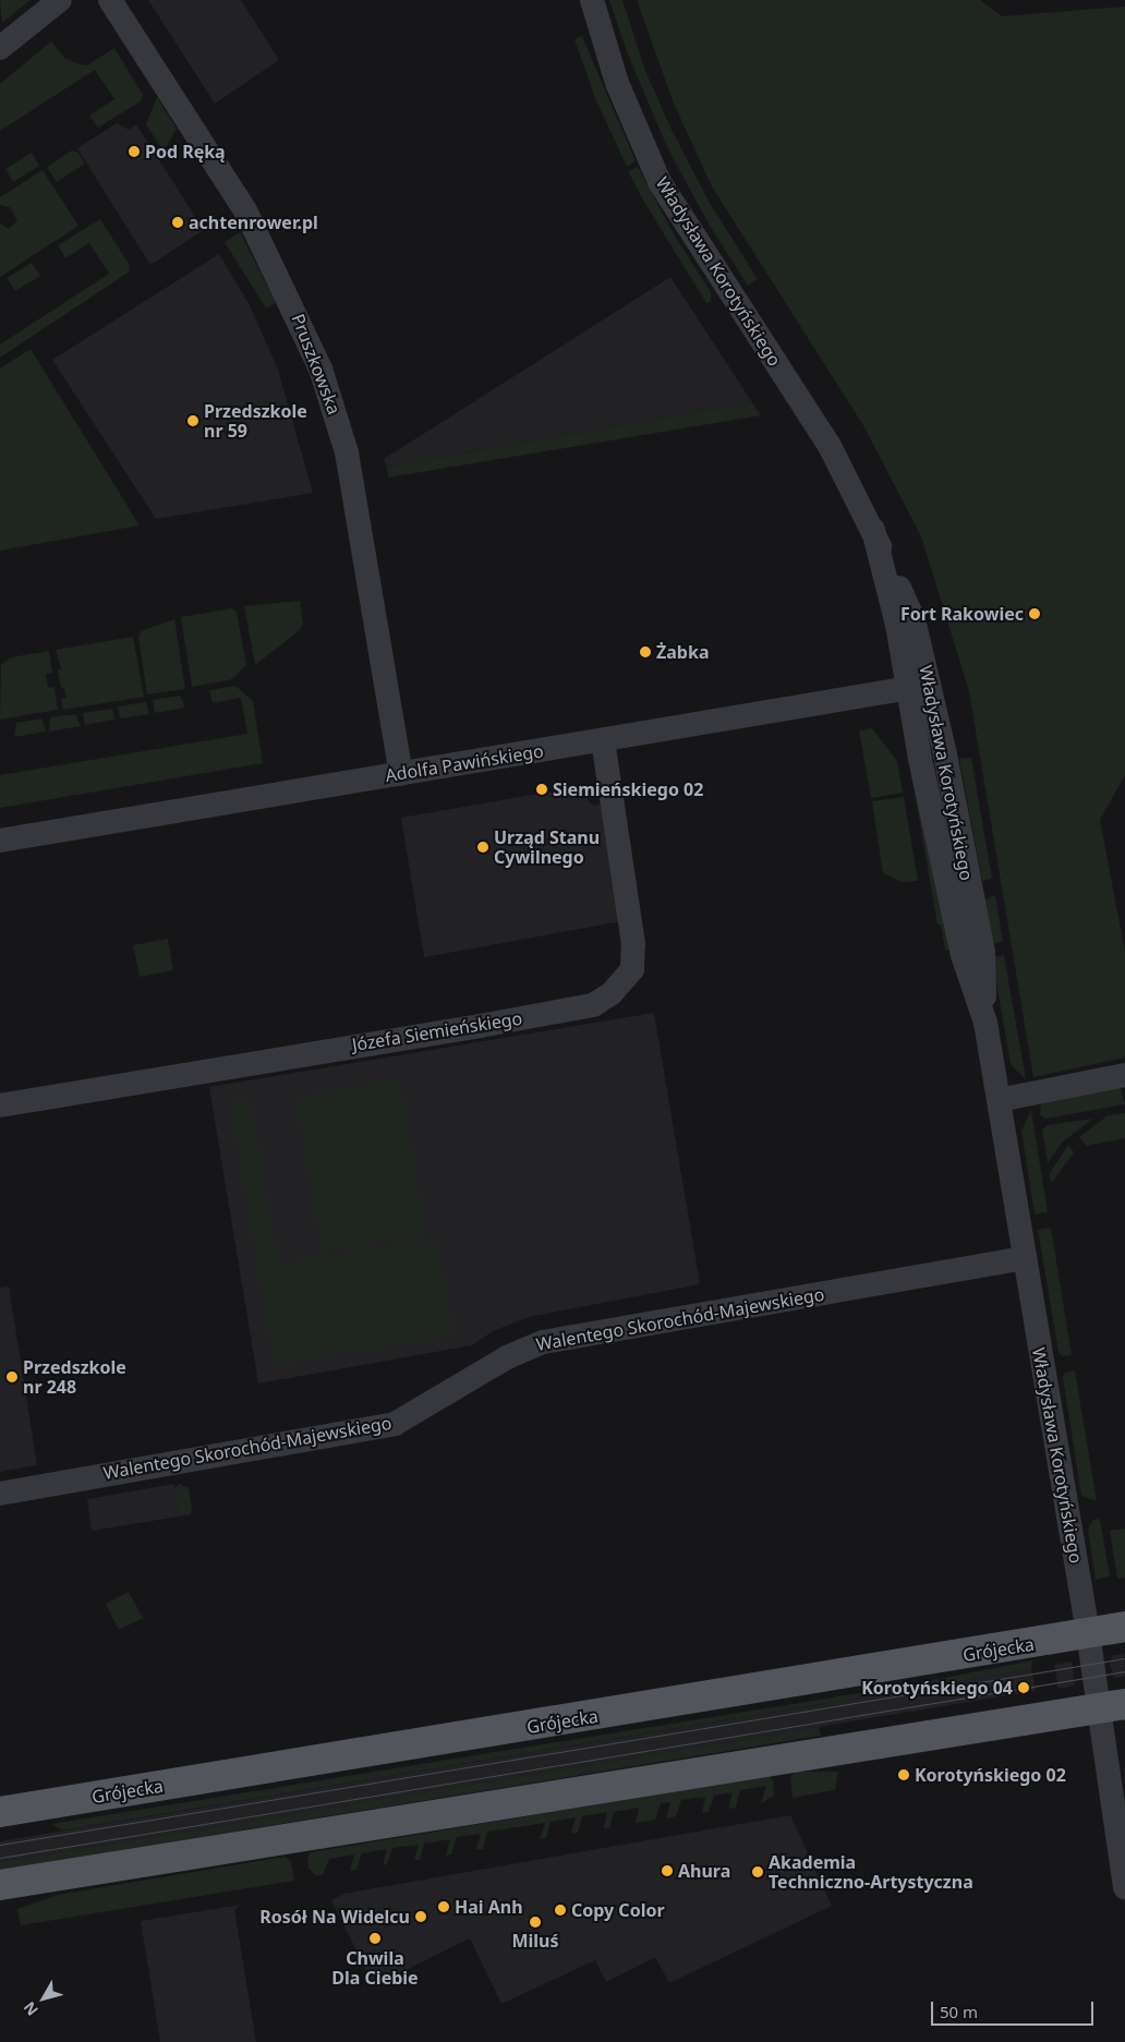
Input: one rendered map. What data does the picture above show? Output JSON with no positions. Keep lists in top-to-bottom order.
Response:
{
  "streets": {
    "main road": ["Grójecka"],
    "street": [
      "Władysława Korotyńskiego",
      "Pruszkowska",
      "Adolfa Pawińskiego",
      "Józefa Siemieńskiego",
      "Walentego Skorochód-Majewskiego"
    ]
  },
  "crossings": [
    ["Władysława Korotyńskiego", "Adolfa Pawińskiego"],
    ["Władysława Korotyńskiego", "Walentego Skorochód-Majewskiego"],
    ["Władysława Korotyńskiego", "Grójecka"],
    ["Pruszkowska", "Adolfa Pawińskiego"],
    ["Adolfa Pawińskiego", "Józefa Siemieńskiego"]
  ],
  "places": [
    "Pod Ręką",
    "achtenrower.pl",
    "Przedszkole nr 59",
    "Fort Rakowiec",
    "Żabka",
    "Siemieńskiego 02",
    "Urząd Stanu Cywilnego",
    "Przedszkole nr 248",
    "Korotyńskiego 04",
    "Korotyńskiego 02",
    "Ahura",
    "Akademia Techniczno-Artystyczna",
    "Hai Anh",
    "Copy Color",
    "Rosół Na Widelcu",
    "Miluś",
    "Chwila Dla Ciebie"
  ],
  "scale_bar": "50 m",
  "north": "bottom left"
}
